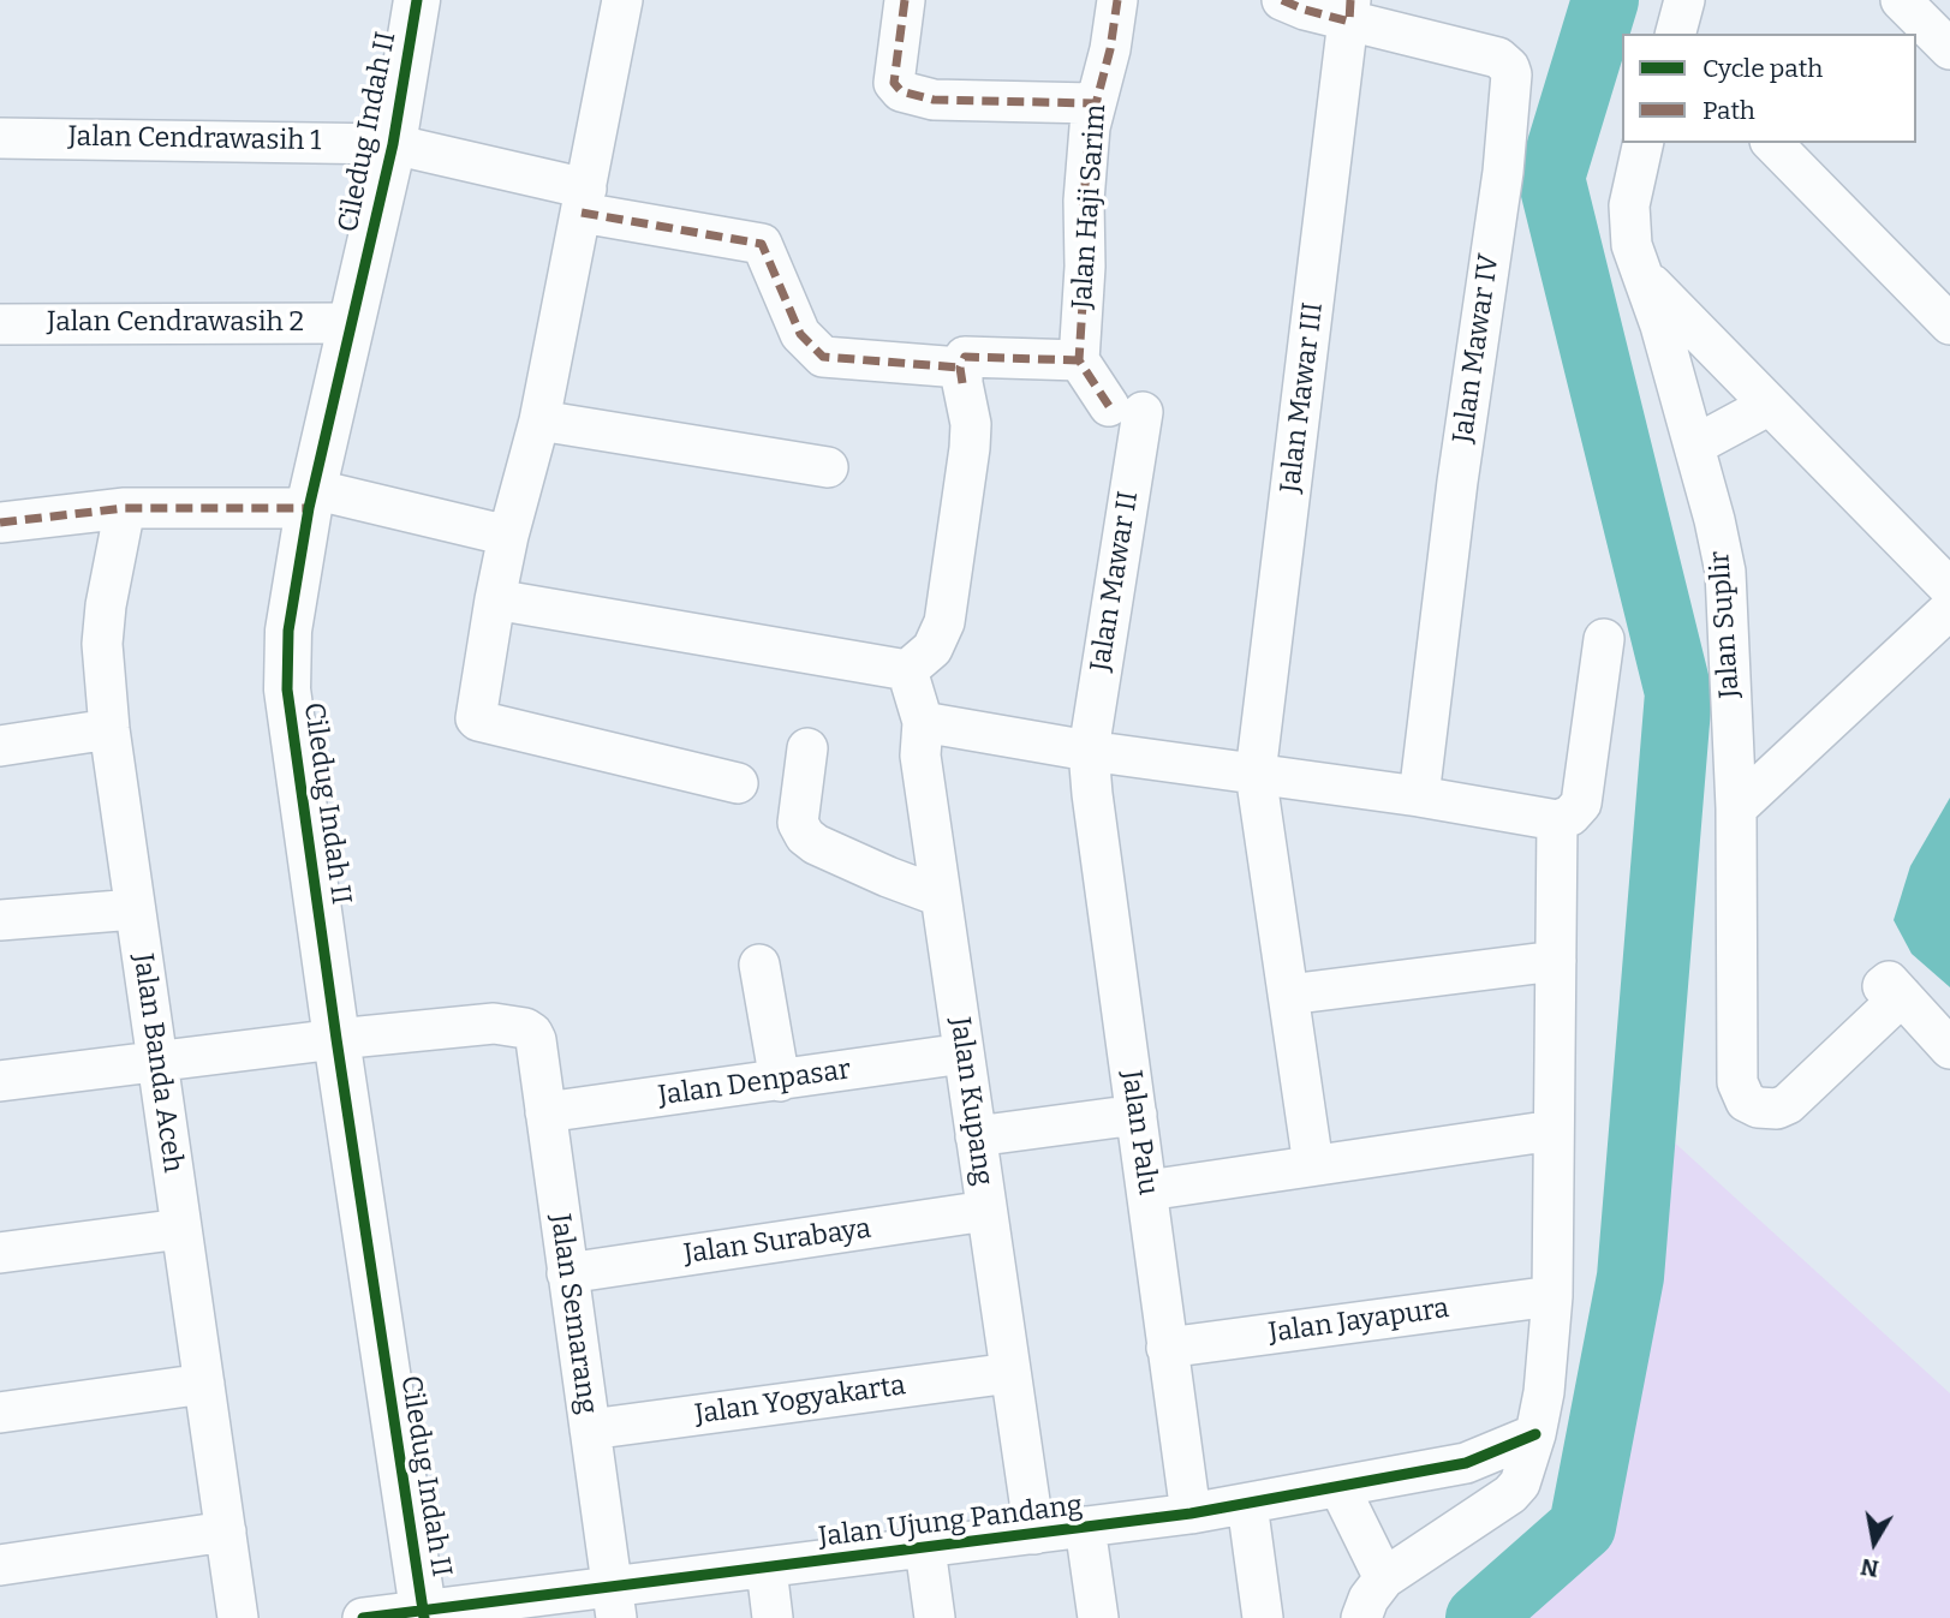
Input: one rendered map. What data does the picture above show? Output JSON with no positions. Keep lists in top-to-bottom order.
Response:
{
  "streets": {
    "street": [
      "Ciledug Indah II",
      "Jalan Cendrawasih 1",
      "Jalan Haji Sarim",
      "Jalan Cendrawasih 2",
      "Jalan Mawar IV",
      "Jalan Mawar III",
      "Jalan Mawar II",
      "Jalan Suplir",
      "Jalan Banda Aceh",
      "Jalan Denpasar",
      "Jalan Kupang",
      "Jalan Palu",
      "Jalan Surabaya",
      "Jalan Semarang",
      "Jalan Jayapura",
      "Jalan Yogyakarta",
      "Jalan Ujung Pandang"
    ]
  },
  "crossings": [
    ["Ciledug Indah II", "Jalan Cendrawasih 1"],
    ["Ciledug Indah II", "Jalan Cendrawasih 2"],
    ["Ciledug Indah II", "Jalan Semarang"],
    ["Ciledug Indah II", "Jalan Ujung Pandang"],
    ["Jalan Haji Sarim", "Jalan Mawar II"],
    ["Jalan Mawar IV", "Jalan Mawar III"],
    ["Jalan Mawar II", "Jalan Palu"],
    ["Jalan Denpasar", "Jalan Kupang"],
    ["Jalan Denpasar", "Jalan Semarang"],
    ["Jalan Kupang", "Jalan Surabaya"],
    ["Jalan Kupang", "Jalan Yogyakarta"],
    ["Jalan Kupang", "Jalan Ujung Pandang"],
    ["Jalan Palu", "Jalan Jayapura"],
    ["Jalan Palu", "Jalan Ujung Pandang"],
    ["Jalan Surabaya", "Jalan Semarang"],
    ["Jalan Semarang", "Jalan Yogyakarta"],
    ["Jalan Semarang", "Jalan Ujung Pandang"]
  ],
  "legend": ["Cycle path", "Path"],
  "north": "bottom"
}
